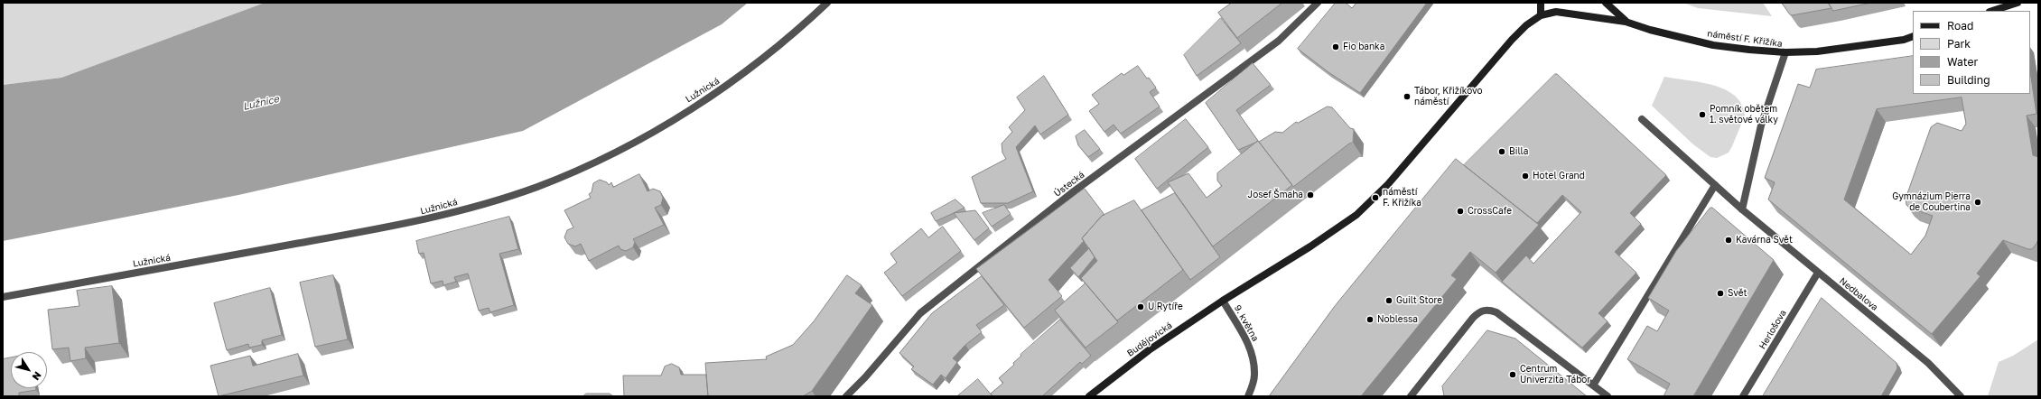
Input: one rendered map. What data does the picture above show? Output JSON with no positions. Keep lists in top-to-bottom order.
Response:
{
  "streets": {
    "main road": ["náměstí F. Křižíka", "Budějovická"],
    "street": [
      "Lužnická",
      "Ústecká",
      "Nedbalova",
      "9. května",
      "Herlošova"
    ]
  },
  "crossings": [
    ["náměstí F. Křižíka", "Nedbalova"],
    ["náměstí F. Křižíka", "9. května"],
    ["náměstí F. Křižíka", "Budějovická"],
    ["Nedbalova", "Herlošova"],
    ["9. května", "Budějovická"]
  ],
  "water": ["Lužnice"],
  "places": [
    "Fio banka",
    "Tábor, Křižíkovo náměstí",
    "Pomník obětem 1. světové války",
    "Billa",
    "Hotel Grand",
    "Josef Šmaha",
    "náměstí F. Křižíka",
    "Gymnázium Pierra de Coubertina",
    "CrossCafe",
    "Kavárna Svět",
    "Svět",
    "Guilt Store",
    "U Rytíře",
    "Noblessa",
    "Centrum Univerzita Tábor"
  ],
  "legend": [
    "Road",
    "Park",
    "Water",
    "Building"
  ],
  "north": "bottom right"
}
